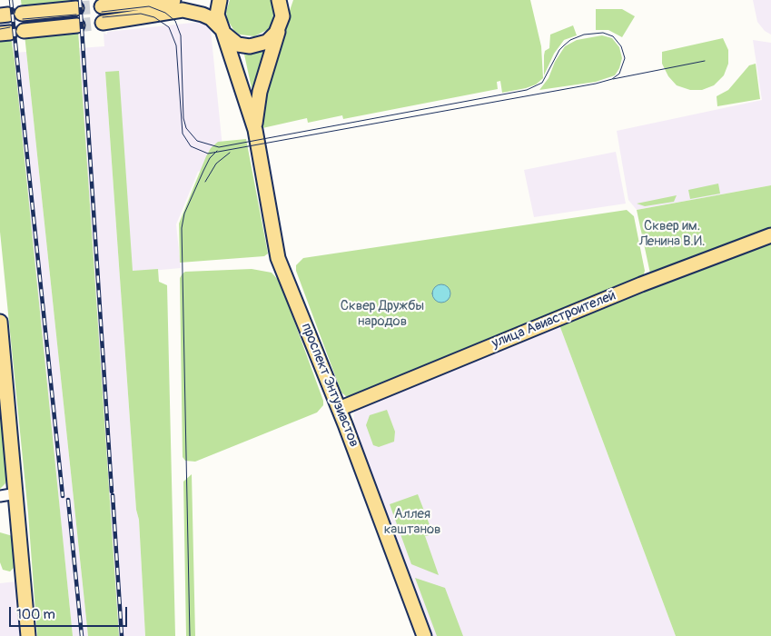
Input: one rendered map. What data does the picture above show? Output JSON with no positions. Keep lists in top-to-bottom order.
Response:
{
  "streets": {
    "main road": ["улица Авиастроителей", "проспект Энтузиастов"]
  },
  "crossings": [
    ["улица Авиастроителей", "проспект Энтузиастов"]
  ],
  "parks": ["Сквер им. Ленина В.И.", "Сквер Дружбы народов", "Аллея каштанов"],
  "scale_bar": "100 m"
}
